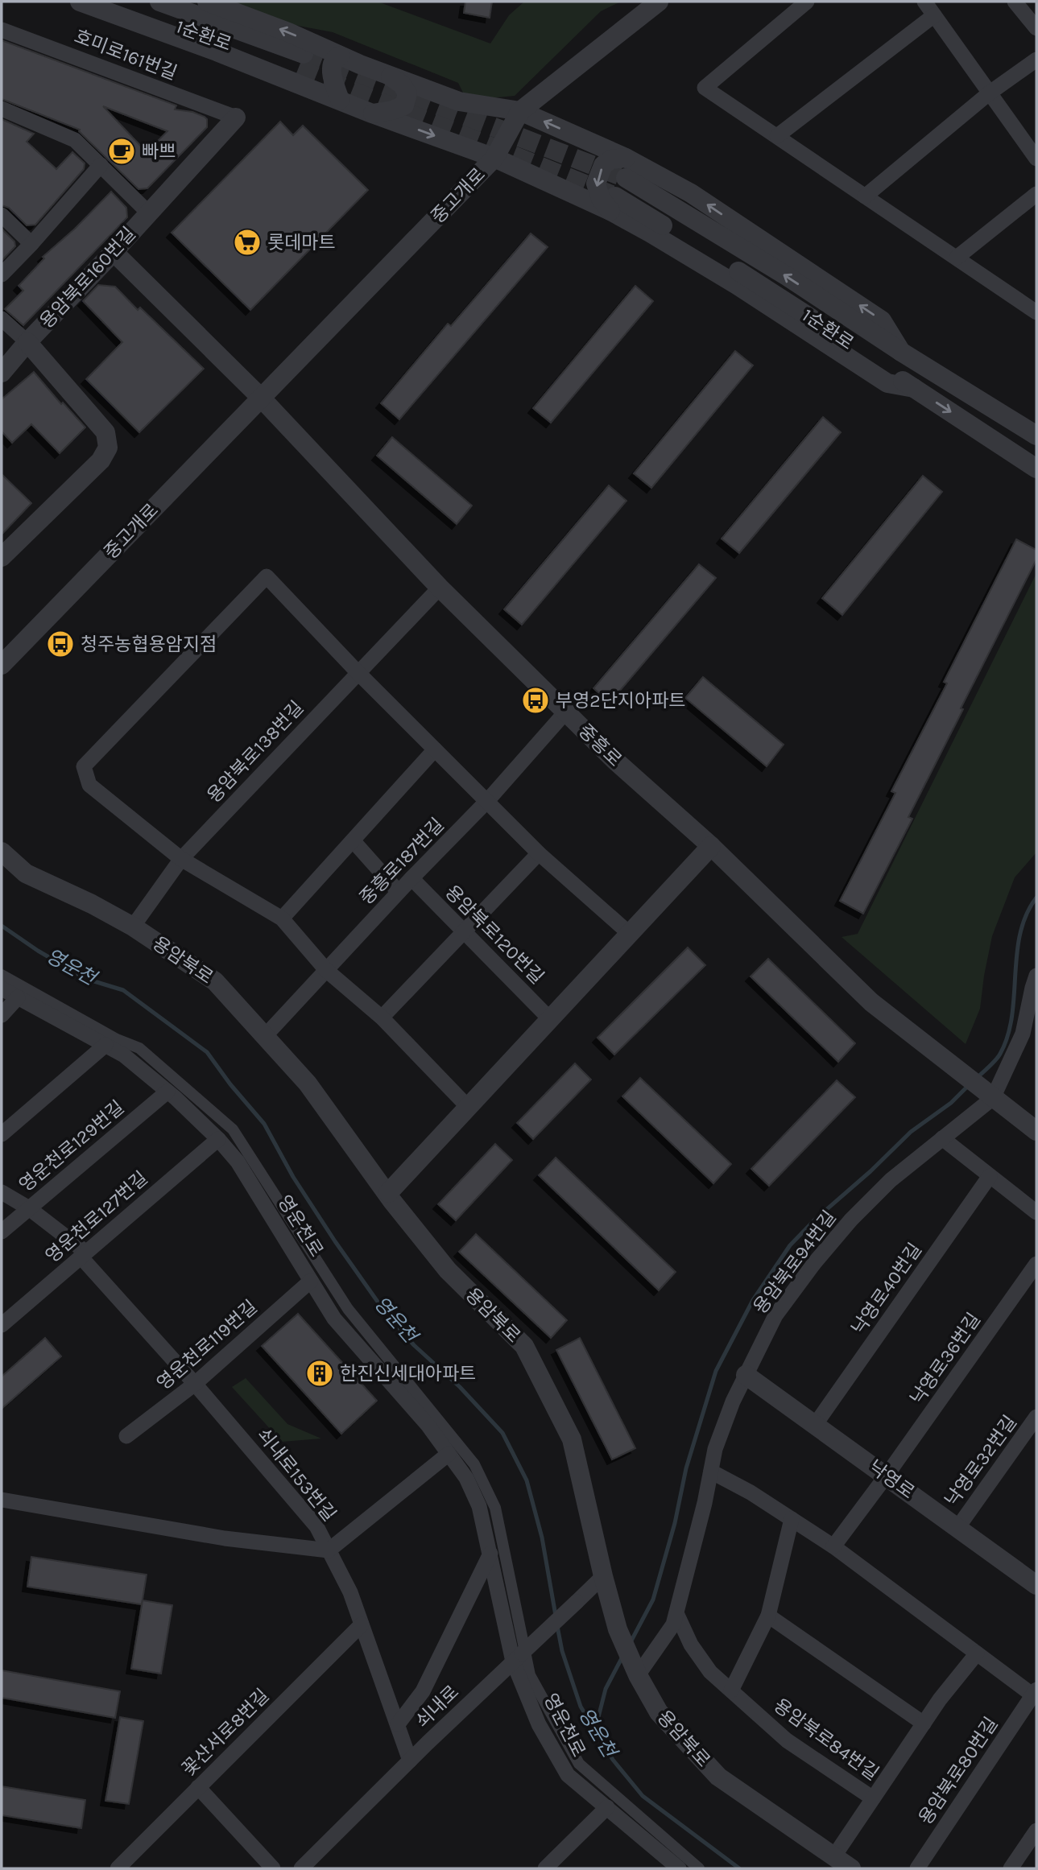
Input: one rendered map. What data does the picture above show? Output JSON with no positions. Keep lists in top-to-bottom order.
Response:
{
  "streets": {
    "street": [
      "1순환로",
      "호미로161번길",
      "중고개로",
      "용암북로160번길",
      "중흥로",
      "용암북로138번길",
      "중흥로187번길",
      "용암북로120번길",
      "용암북로",
      "영운천로129번길",
      "영운천로127번길",
      "영운천로",
      "용암북로94번길",
      "낙영로40번길",
      "영운천로119번길",
      "낙영로36번길",
      "낙영로32번길",
      "쇠내로153번길",
      "낙영로",
      "쇠내로",
      "꽃산서로8번길",
      "용암북로84번길",
      "용암북로80번길"
    ]
  },
  "crossings": [
    ["호미로161번길", "용암북로160번길"],
    ["중고개로", "중흥로"],
    ["중흥로", "용암북로138번길"],
    ["중흥로", "중흥로187번길"],
    ["중흥로", "용암북로94번길"],
    ["용암북로138번길", "용암북로"],
    ["중흥로187번길", "용암북로120번길"],
    ["중흥로187번길", "용암북로"],
    ["용암북로", "용암북로94번길"],
    ["용암북로", "쇠내로"],
    ["용암북로", "용암북로84번길"],
    ["영운천로129번길", "영운천로"],
    ["영운천로129번길", "쇠내로153번길"],
    ["영운천로127번길", "영운천로"],
    ["영운천로127번길", "쇠내로153번길"],
    ["영운천로", "영운천로119번길"],
    ["영운천로", "쇠내로"],
    ["용암북로94번길", "낙영로"],
    ["용암북로94번길", "용암북로84번길"],
    ["낙영로40번길", "낙영로"],
    ["영운천로119번길", "쇠내로153번길"],
    ["낙영로36번길", "낙영로"],
    ["낙영로36번길", "용암북로80번길"],
    ["낙영로32번길", "낙영로"],
    ["쇠내로153번길", "쇠내로"],
    ["쇠내로153번길", "꽃산서로8번길"],
    ["용암북로84번길", "용암북로80번길"]
  ],
  "water": ["영운천"],
  "places": {
    "cafe": ["빠쁘"],
    "supermarket": ["롯데마트"],
    "bus stop": ["청주농협용암지점", "부영2단지아파트"],
    "building": ["한진신세대아파트"]
  }
}
